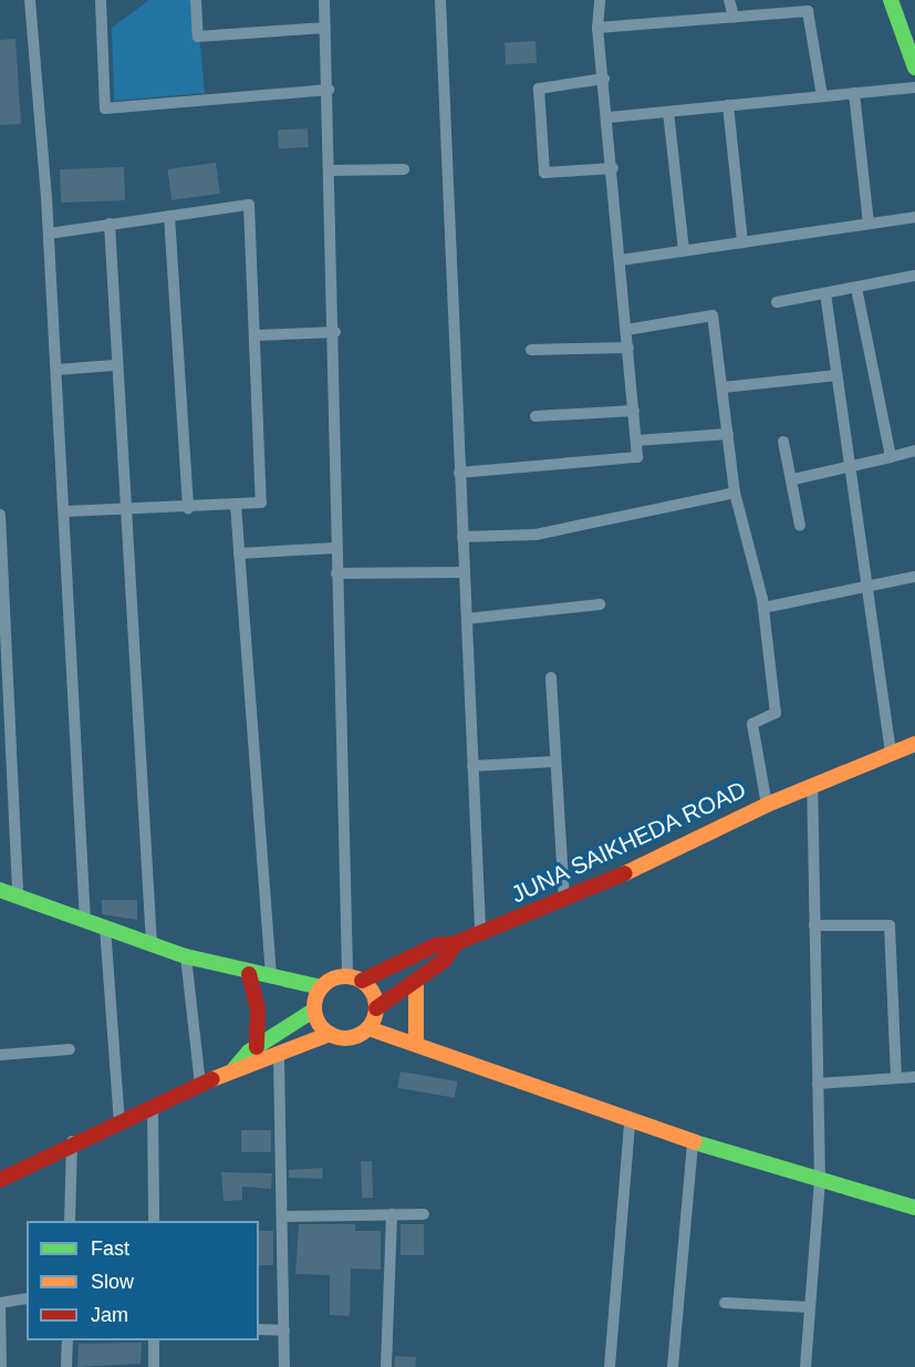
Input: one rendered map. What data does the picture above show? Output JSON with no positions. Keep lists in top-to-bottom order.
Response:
{
  "streets": {
    "main road": ["JUNA SAIKHEDA ROAD"]
  },
  "legend": ["Fast", "Slow", "Jam"]
}
